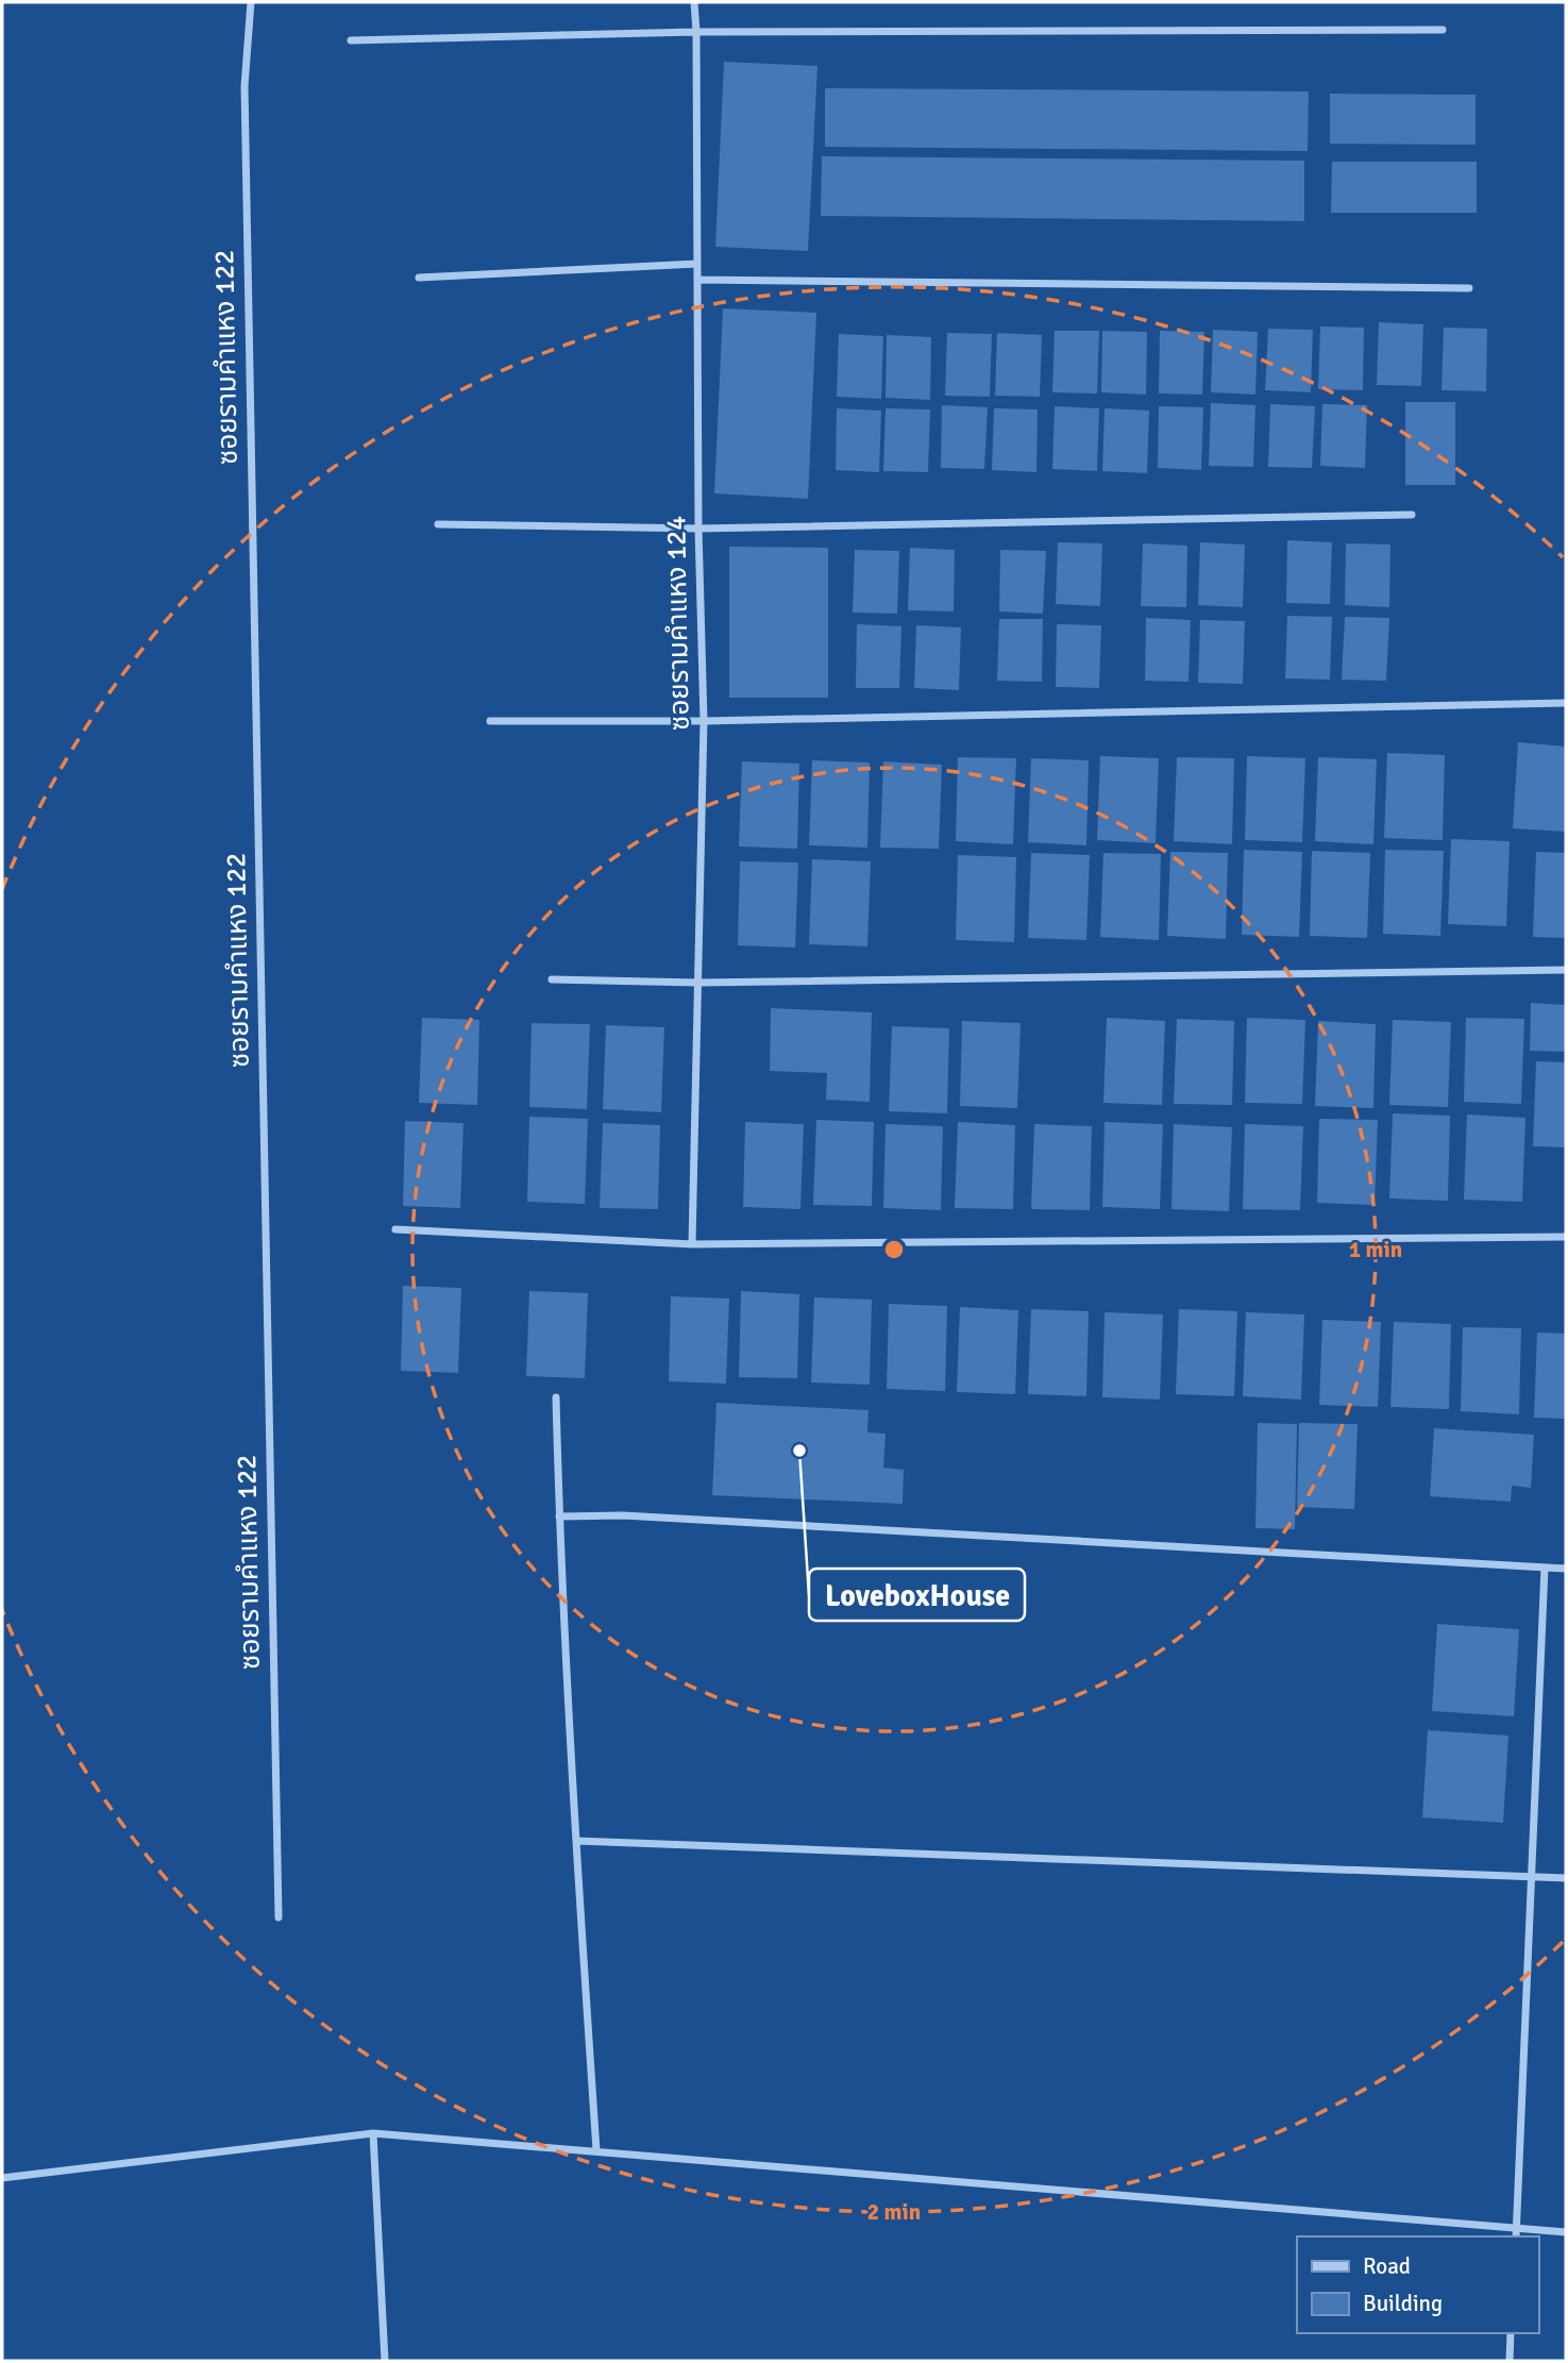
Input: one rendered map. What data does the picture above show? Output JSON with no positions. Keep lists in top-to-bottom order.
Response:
{
  "streets": {
    "street": ["ซอยรามคำแหง 122", "ซอยรามคำแหง 124"]
  },
  "places": ["LoveboxHouse"],
  "legend": ["Road", "Building"],
  "rings": ["1 min", "2 min"]
}
